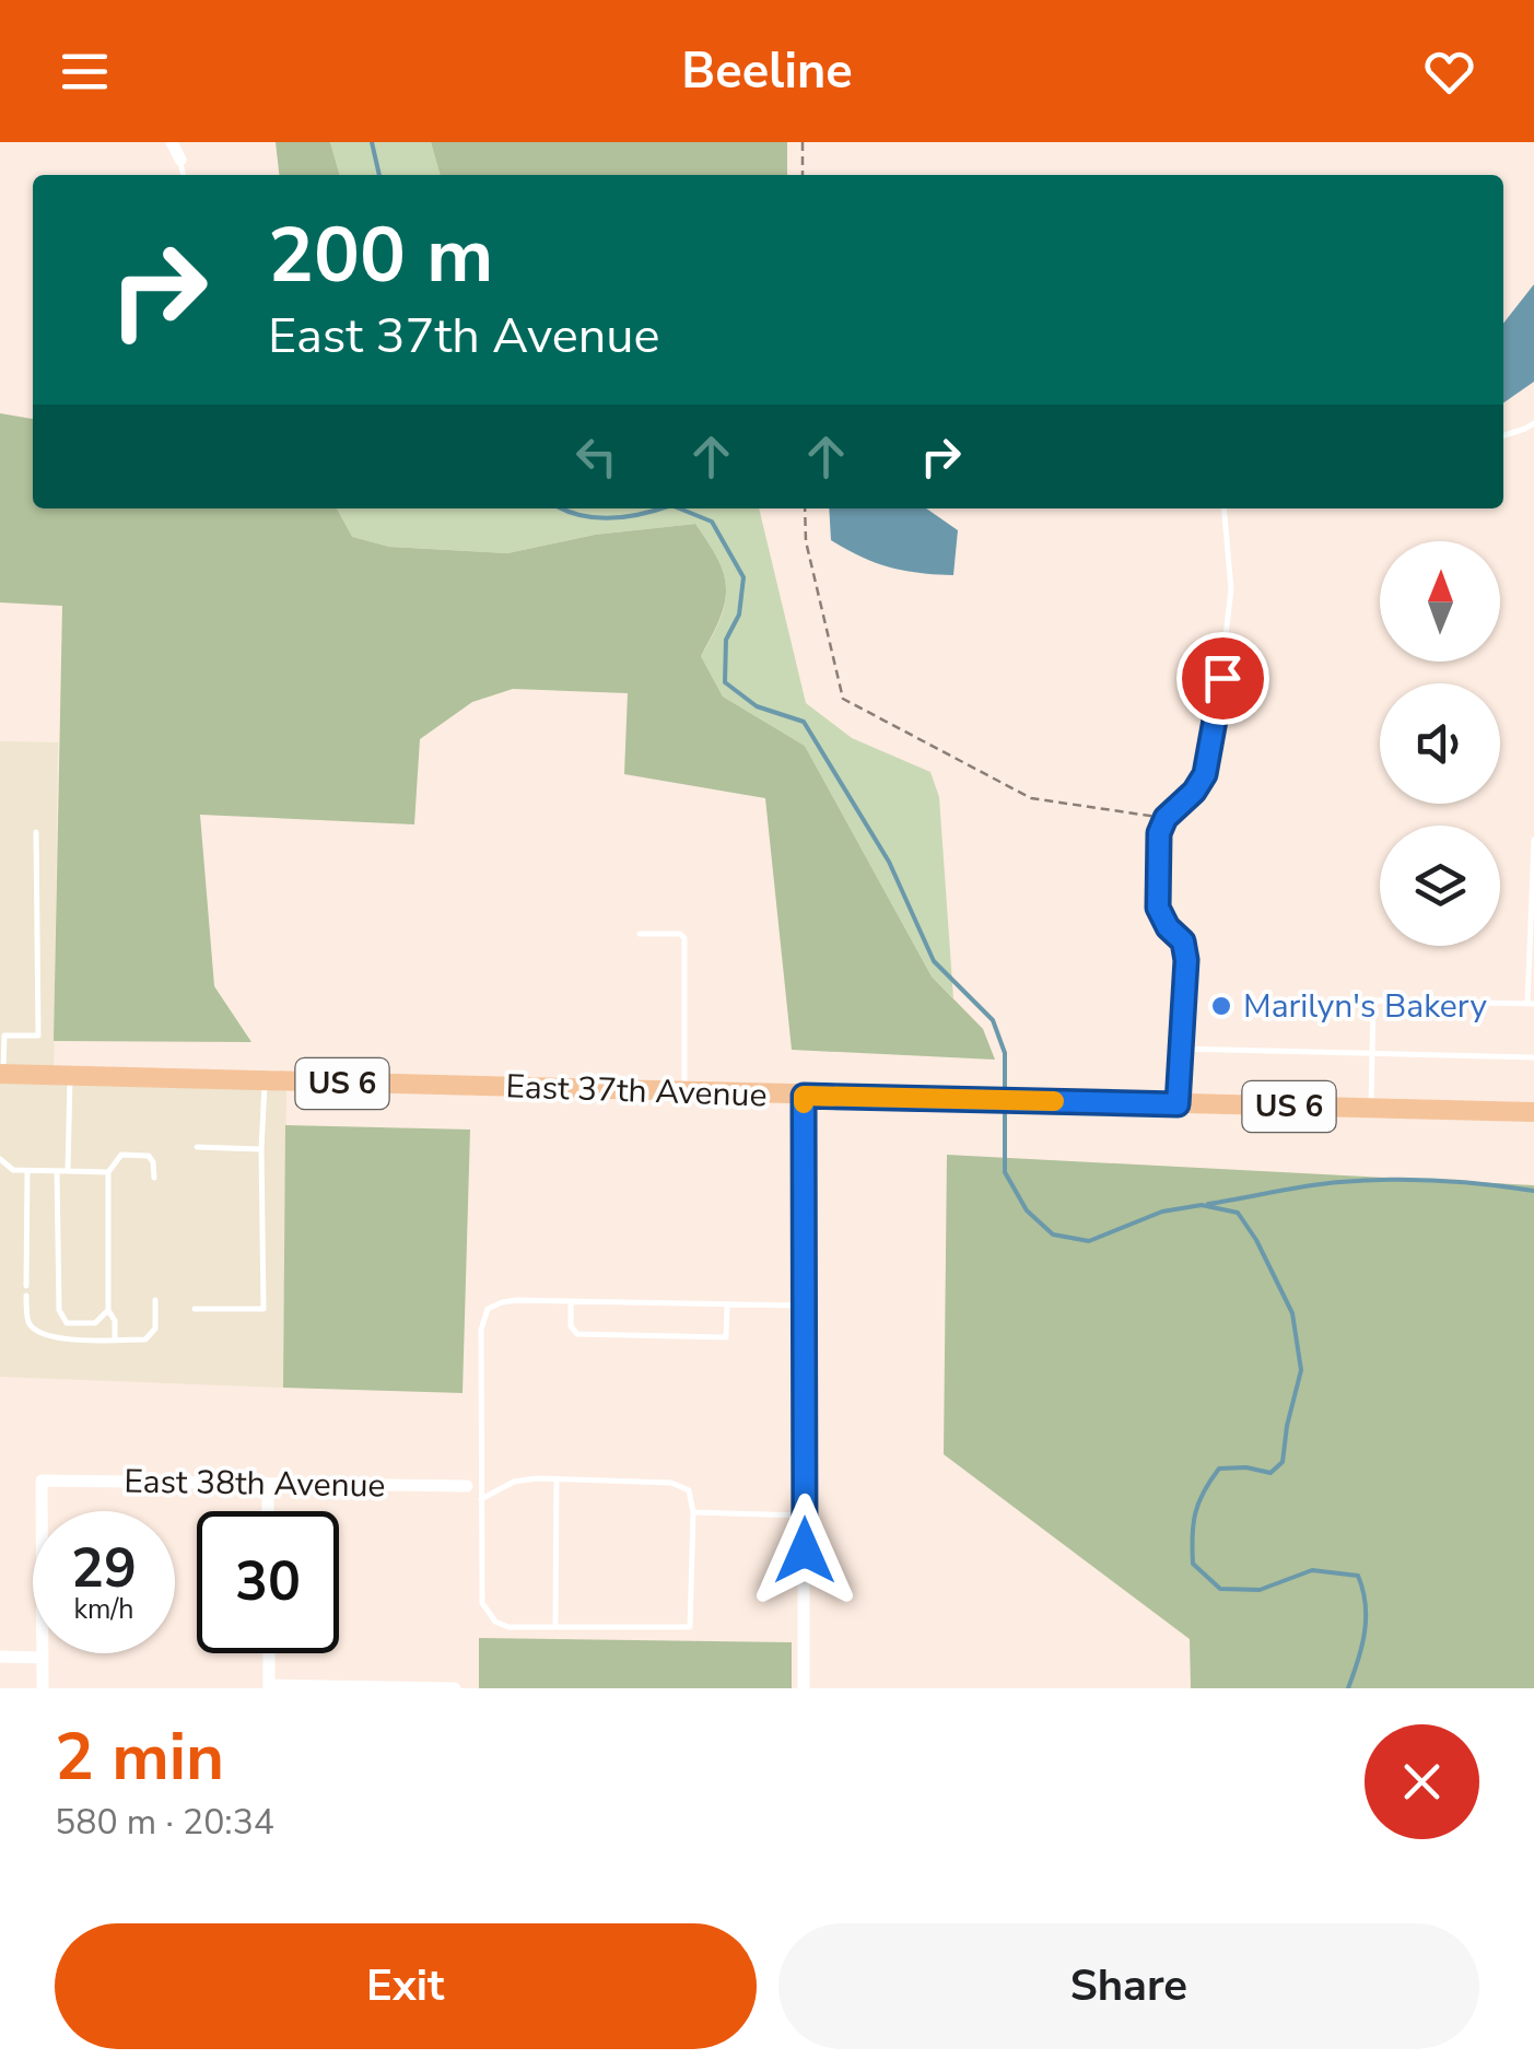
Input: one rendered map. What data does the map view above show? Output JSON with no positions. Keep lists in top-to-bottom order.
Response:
{
  "streets": {
    "main road": ["US 6", "East 37th Avenue"],
    "street": ["East 38th Avenue"]
  },
  "places": ["Marilyn's Bakery"],
  "north": "top",
  "page": {
    "header": "Beeline",
    "turn": ["200 m", "East 37th Avenue"],
    "speed": "29 km/h",
    "limit": "30",
    "heading": ["2 min", "580 m · 20:34"],
    "buttons": ["Exit", "Share"]
  }
}
